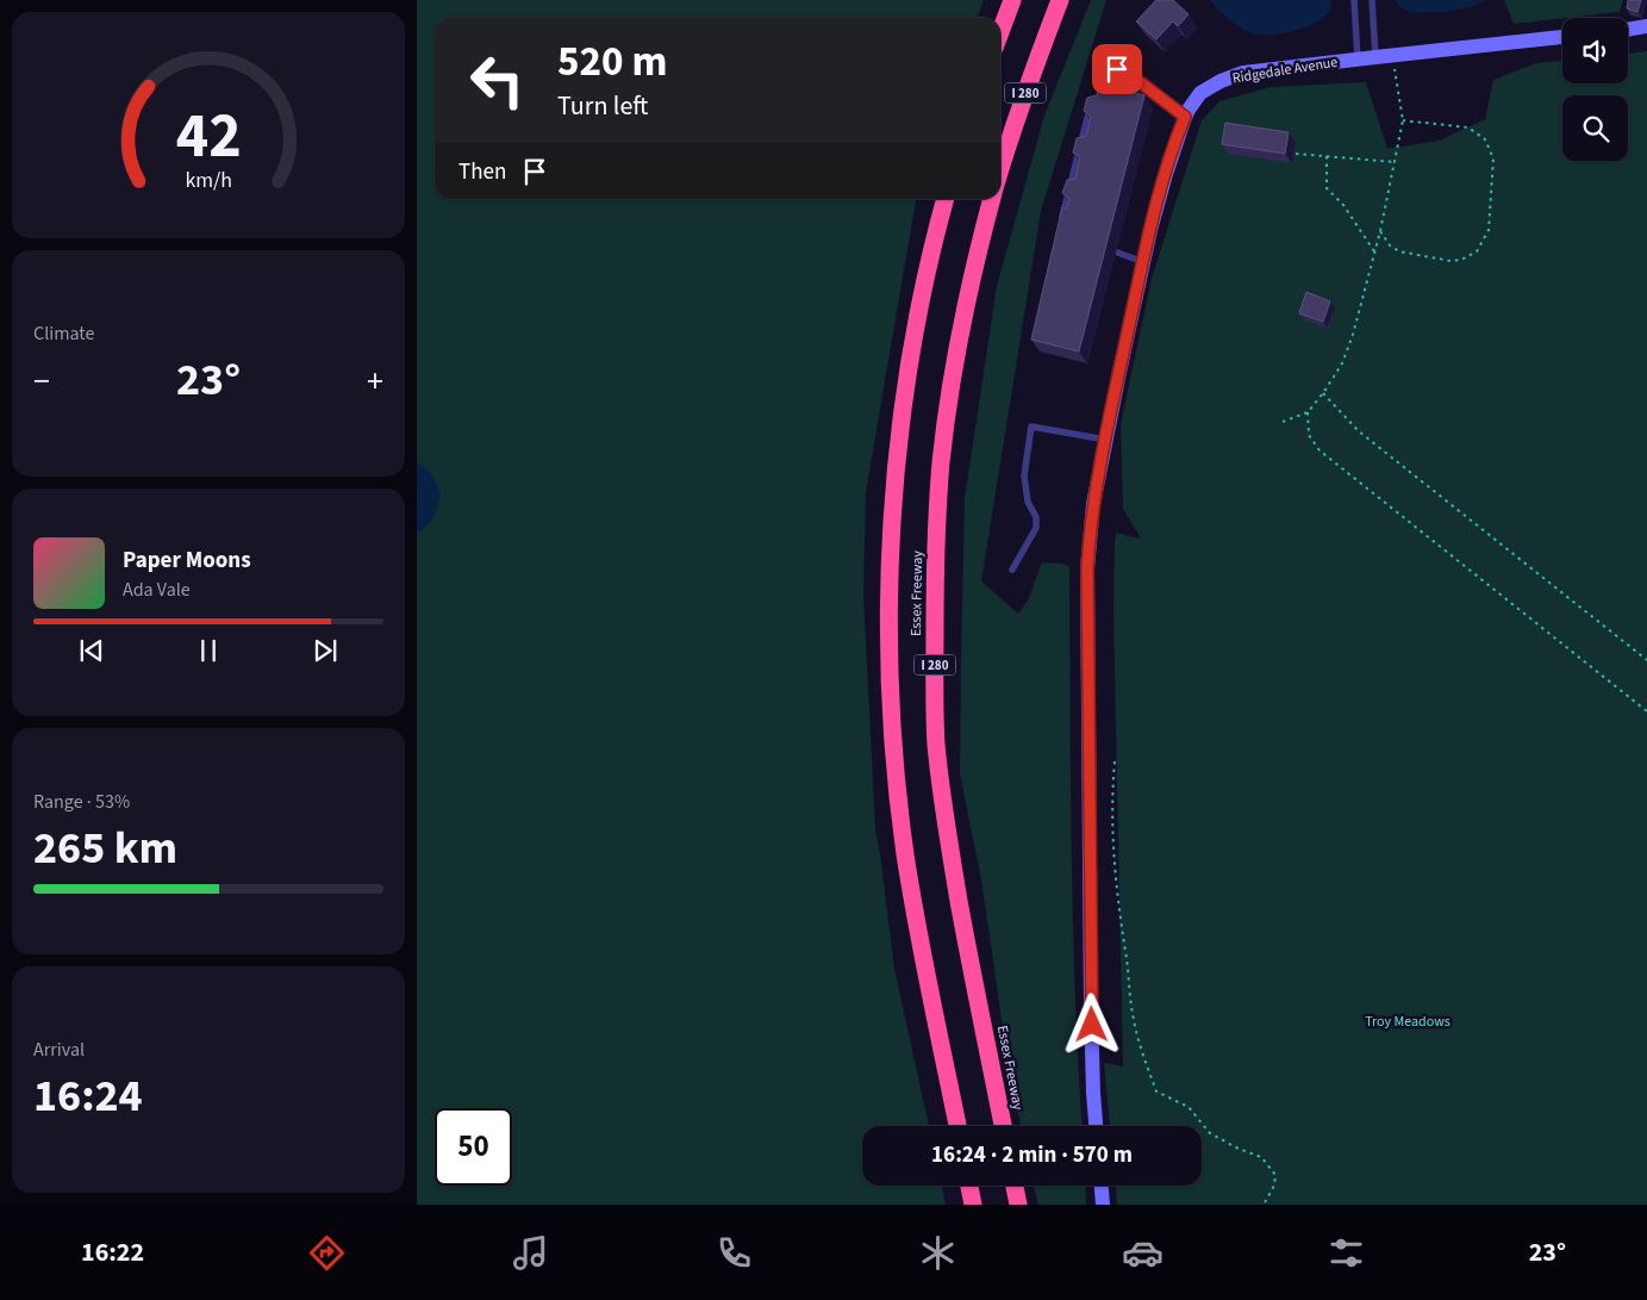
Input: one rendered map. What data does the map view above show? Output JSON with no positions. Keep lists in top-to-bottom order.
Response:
{
  "streets": {
    "highway": ["I 280", "Essex Freeway"],
    "main road": ["Ridgedale Avenue"]
  },
  "parks": ["Troy Meadows"],
  "page": {
    "turn": ["520 m", "Turn left"],
    "then": "Then",
    "tile": [
      "Climate",
      ["Range · 53%", "265 km"],
      ["Arrival", "16:24"]
    ],
    "heat": ["−", "23°", "+"],
    "song": ["Paper Moons", "Ada Vale"],
    "limit": "50",
    "trip": "16:24 · 2 min · 570 m",
    "tabs": ["16:22", "23°"],
    "gauge": ["42", "km/h"]
  }
}
